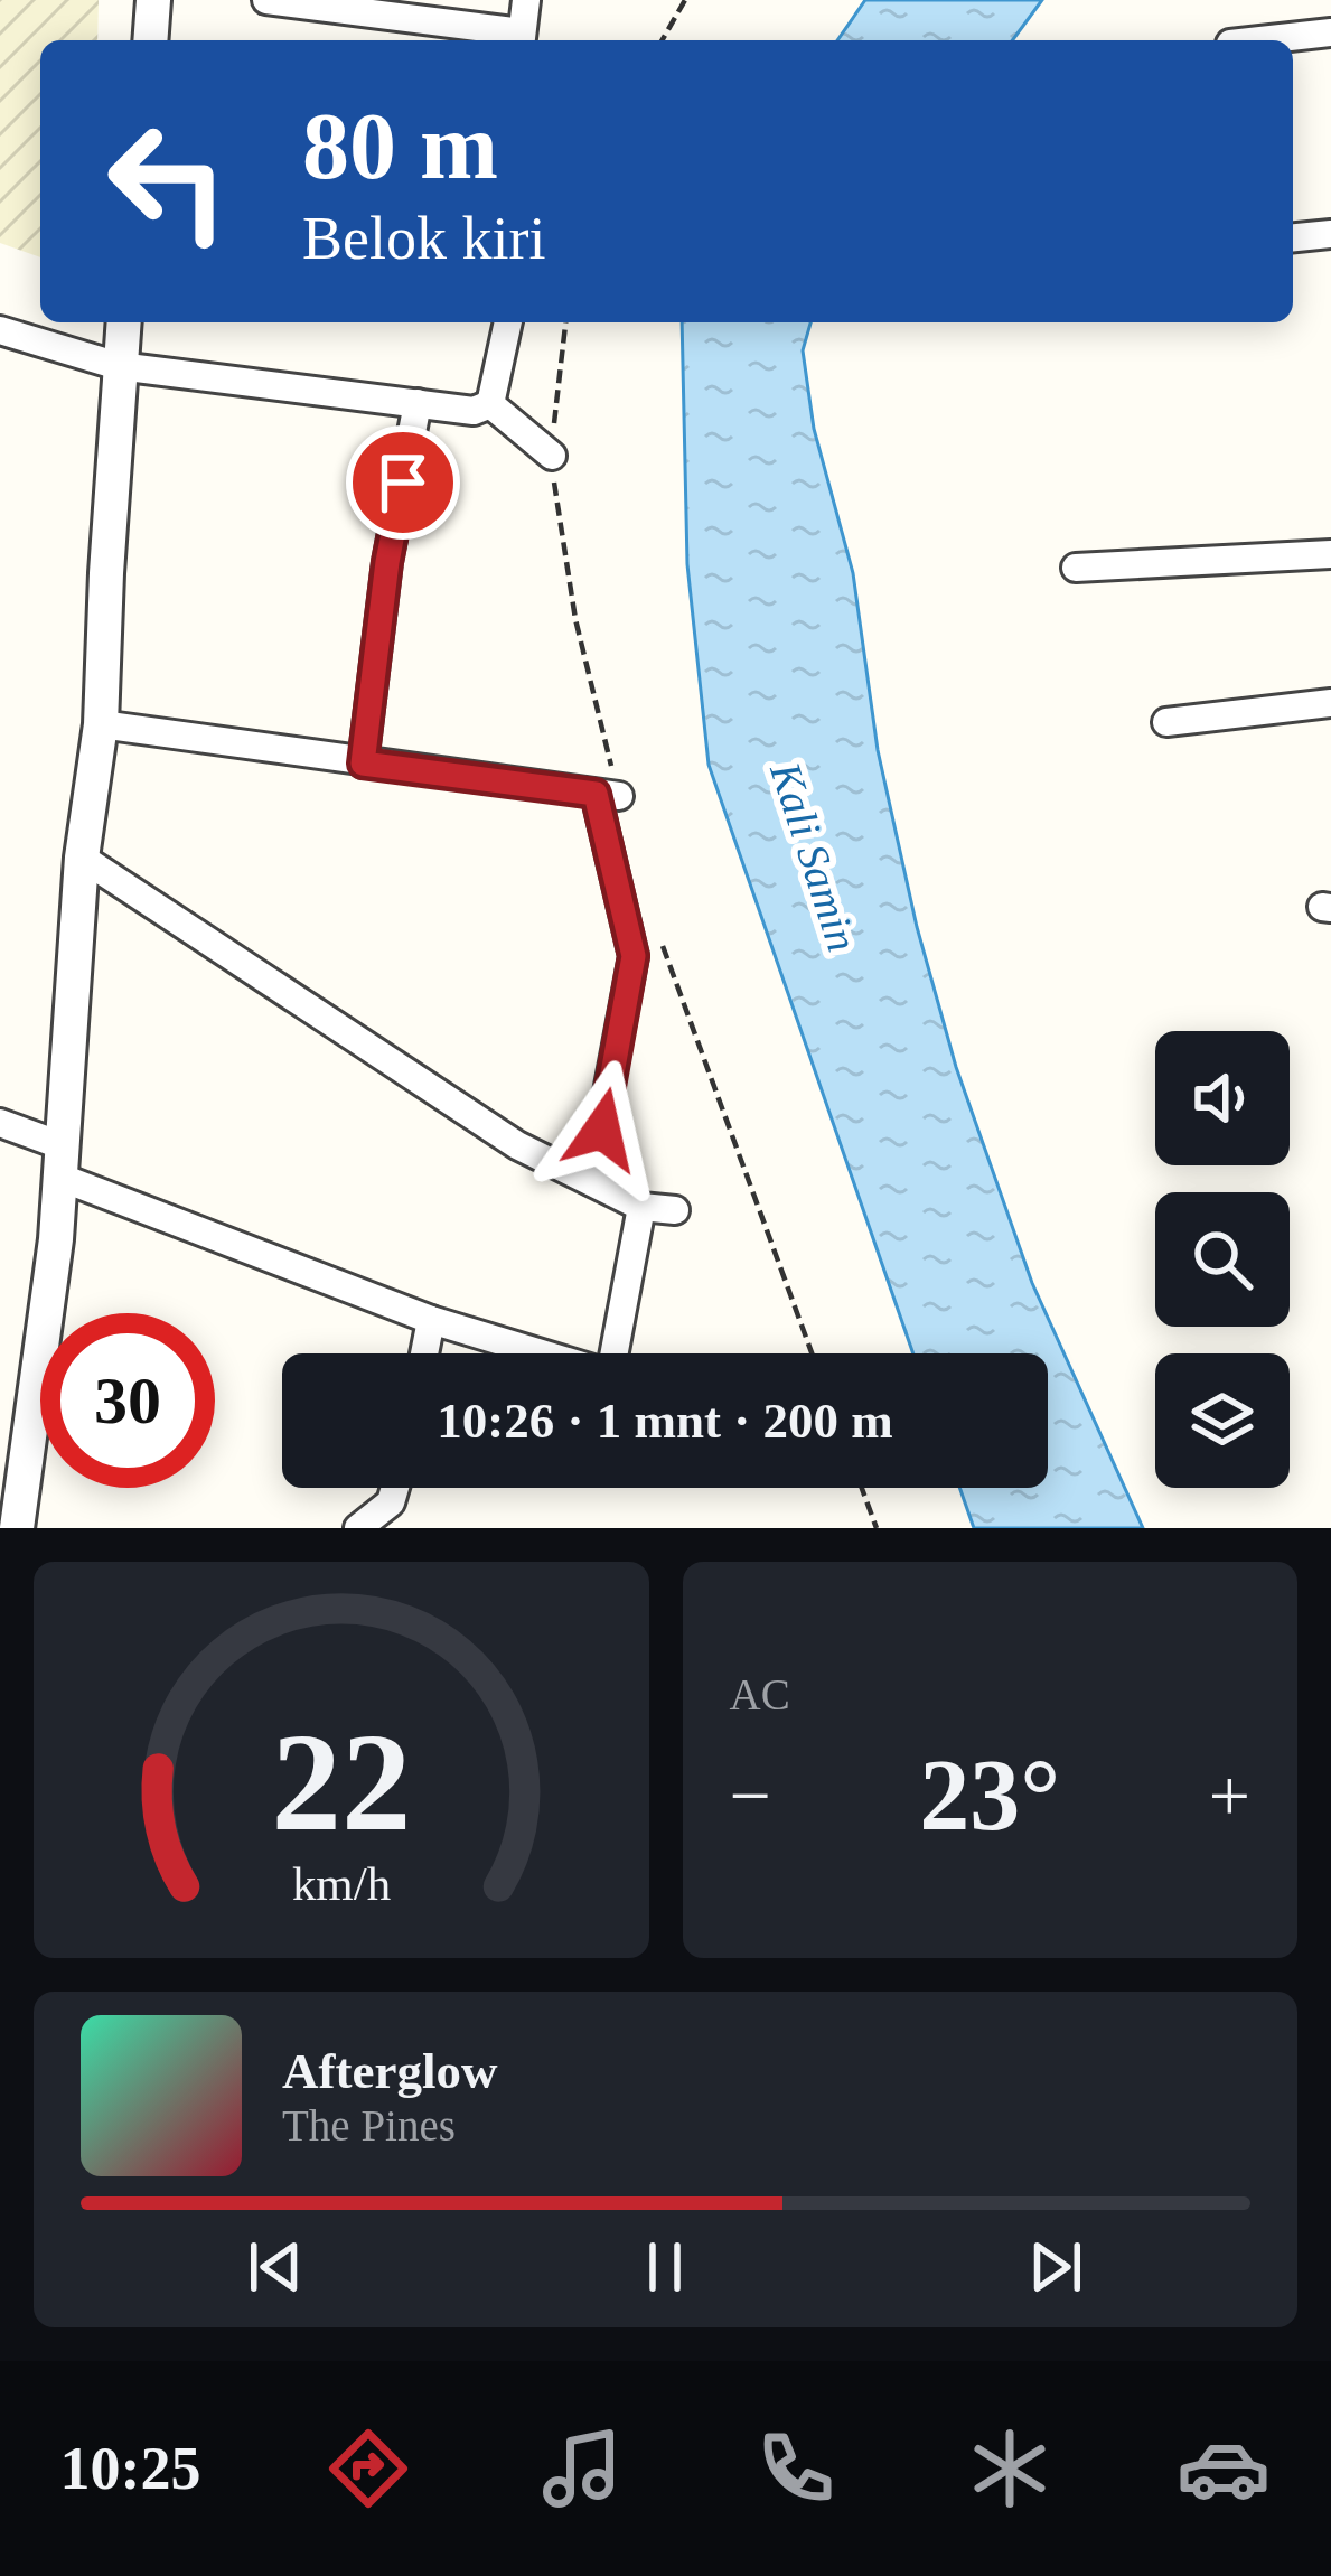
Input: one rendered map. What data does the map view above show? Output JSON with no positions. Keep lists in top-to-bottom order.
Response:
{
  "water": ["Kali Samin"],
  "page": {
    "turn": ["80 m", "Belok kiri"],
    "limit": "30",
    "trip": "10:26 · 1 mnt · 200 m",
    "tile": "AC",
    "heat": ["−", "23°", "+"],
    "song": ["Afterglow", "The Pines"],
    "tabs": "10:25",
    "gauge": ["22", "km/h"]
  }
}
